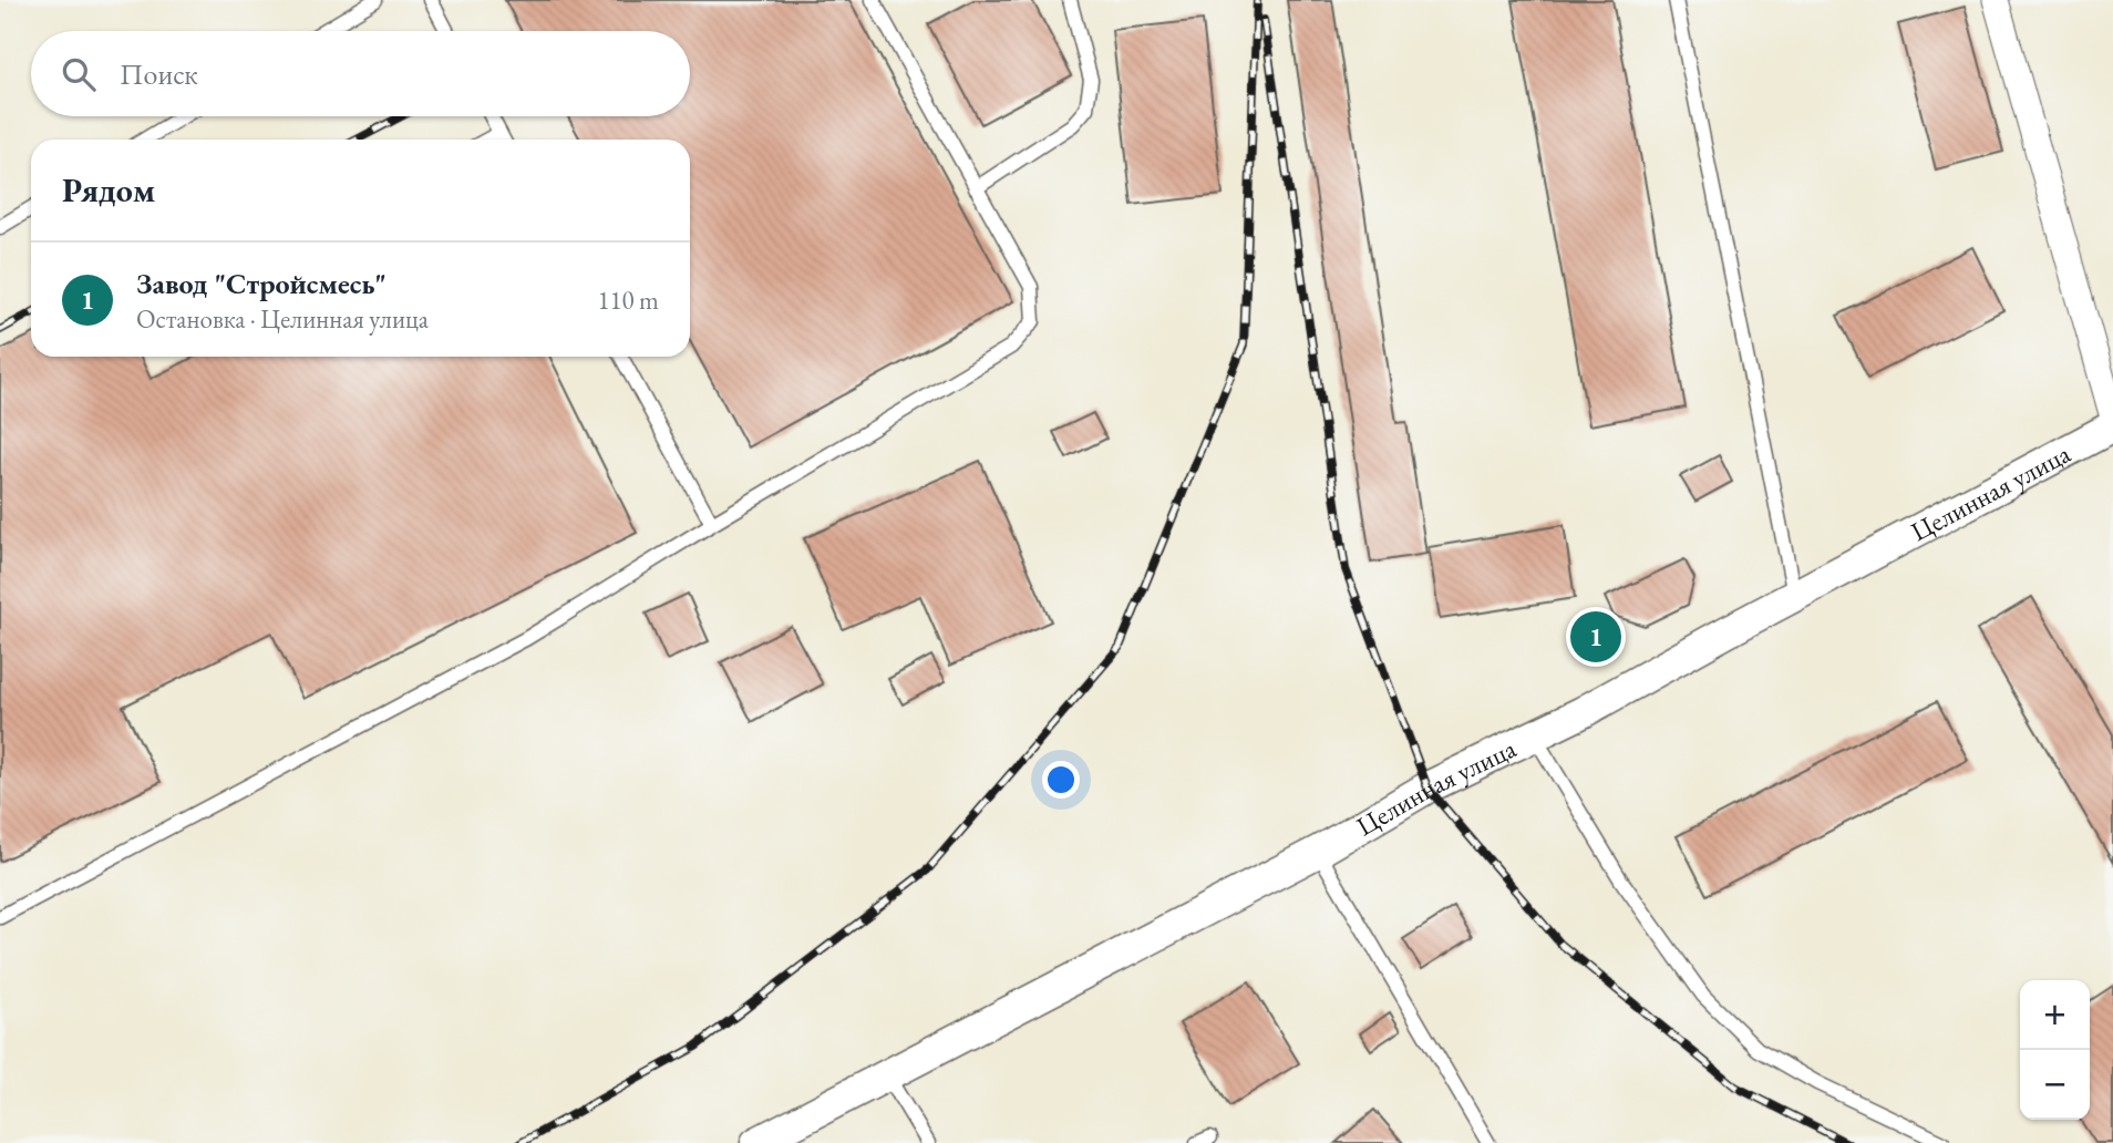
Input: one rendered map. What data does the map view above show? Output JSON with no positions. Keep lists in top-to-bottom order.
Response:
{
  "streets": {
    "street": ["Целинная улица"]
  },
  "page": {
    "search": "Поиск",
    "heading": "Рядом",
    "list": [
      {
        "mark": "1",
        "name": "Завод \"Стройсмесь\"",
        "note": "Остановка · Целинная улица",
        "value": "110 m"
      }
    ],
    "pins": "1",
    "map_buttons": ["+", "−"]
  }
}
